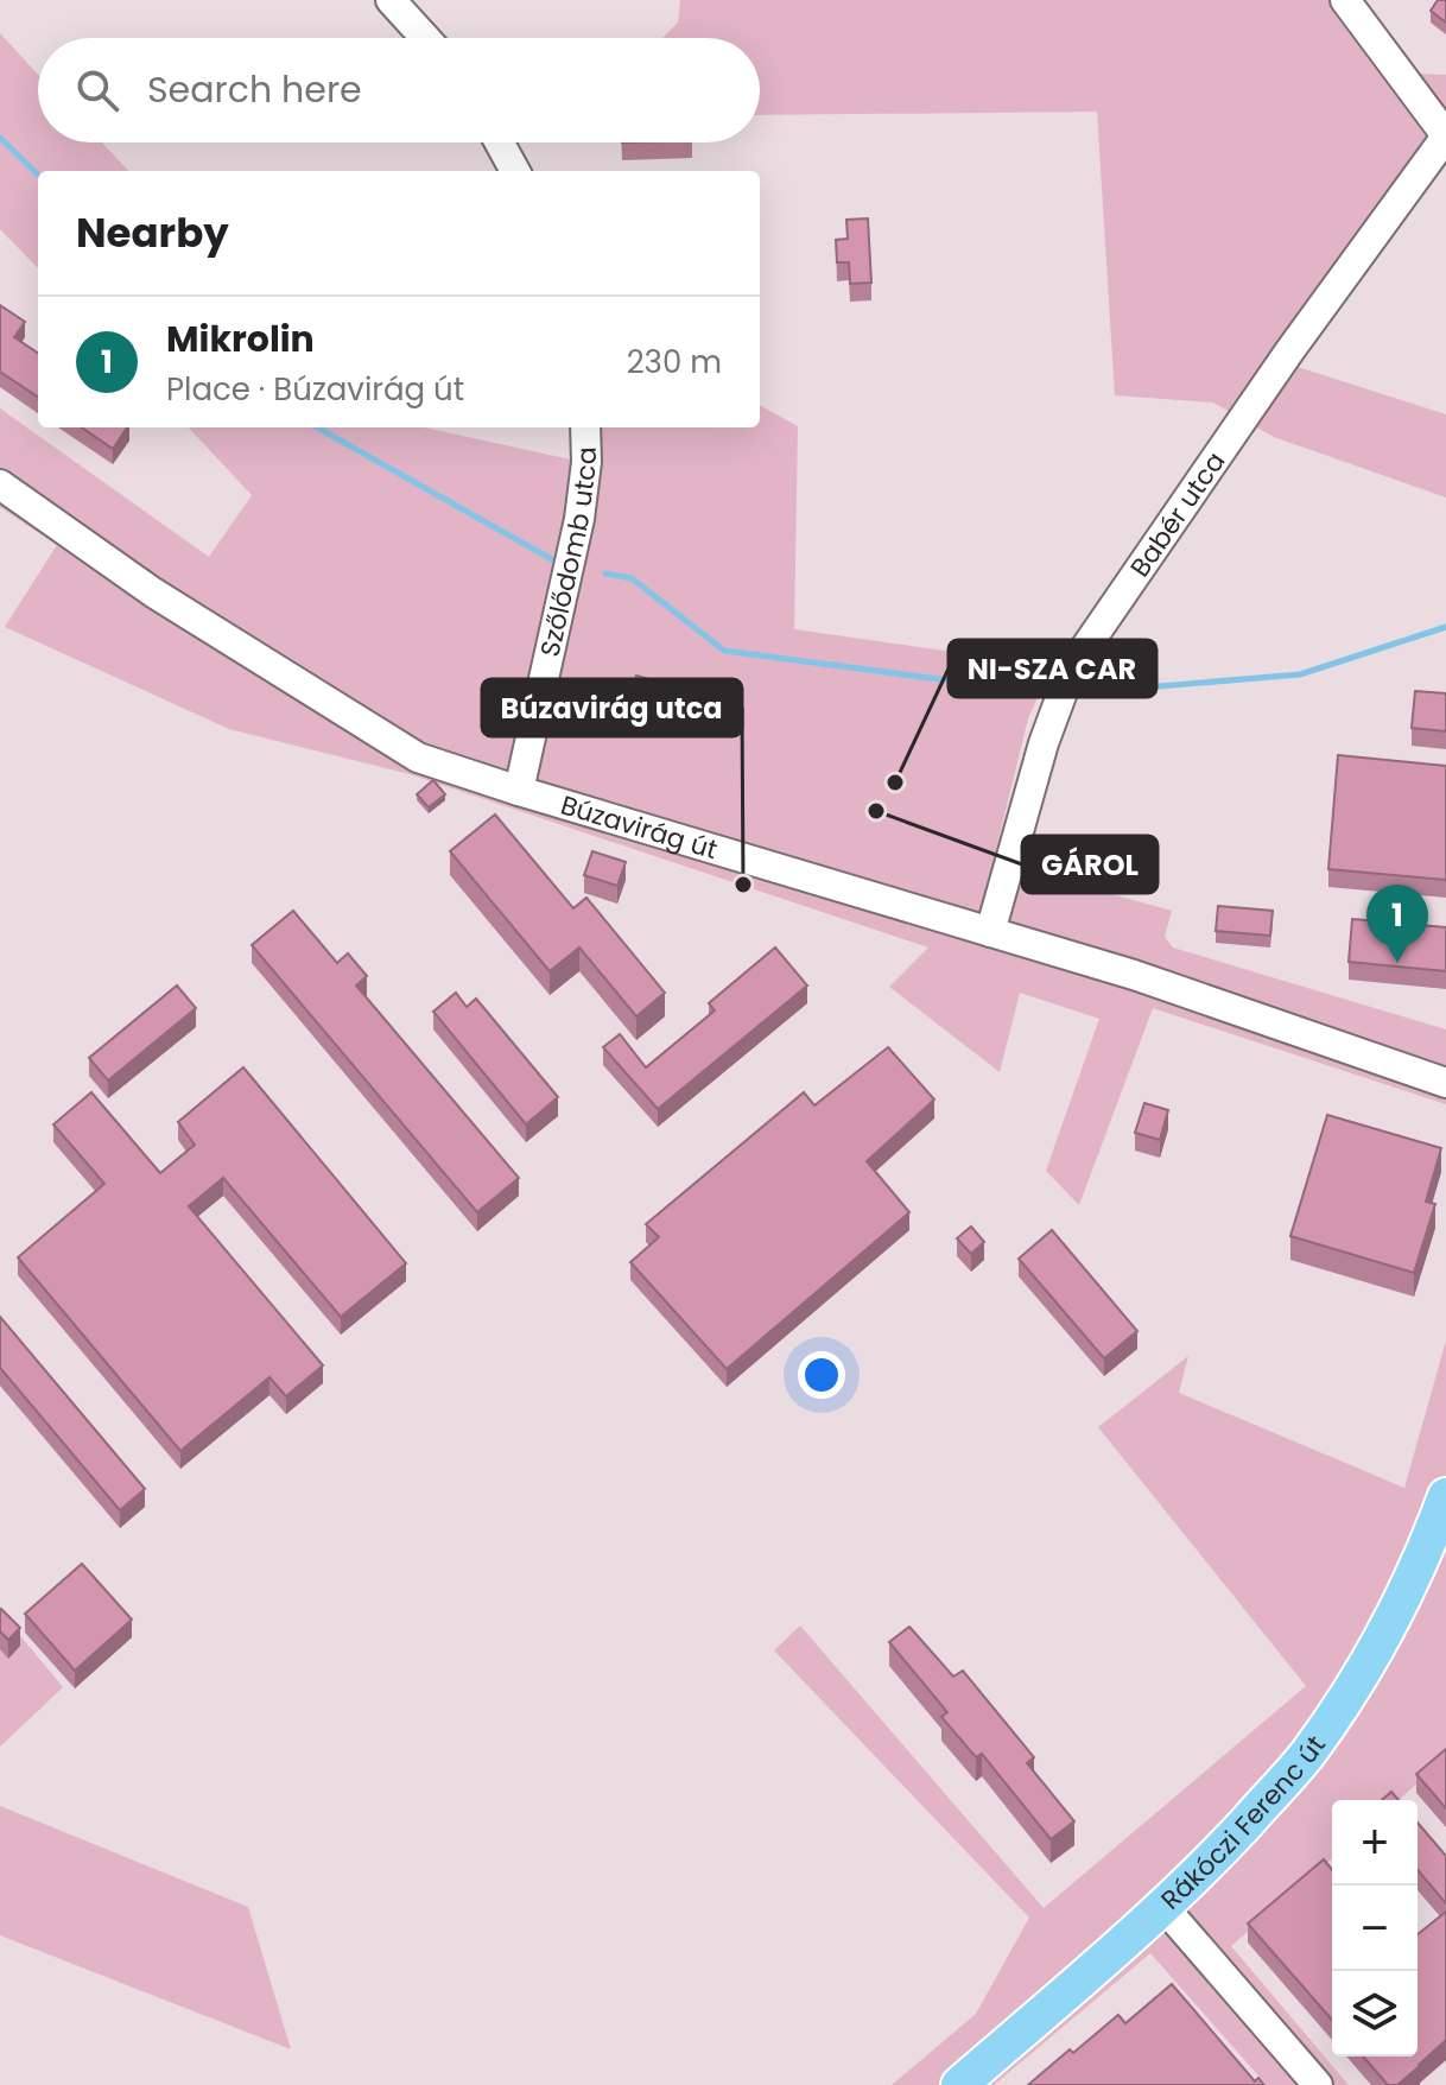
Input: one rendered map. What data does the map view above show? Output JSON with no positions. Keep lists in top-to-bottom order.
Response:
{
  "streets": {
    "main road": ["Rákóczi Ferenc út"],
    "street": ["Babér utca", "Szőlődomb utca", "Búzavirág út"]
  },
  "crossings": [
    ["Babér utca", "Búzavirág út"],
    ["Szőlődomb utca", "Búzavirág út"]
  ],
  "places": ["NI-SZA CAR", "GÁROL", "Búzavirág utca"],
  "page": {
    "search": "Search here",
    "heading": "Nearby",
    "list": [
      {
        "mark": "1",
        "name": "Mikrolin",
        "note": "Place · Búzavirág út",
        "value": "230 m"
      }
    ],
    "pins": "1",
    "map_buttons": ["+", "−"]
  }
}
